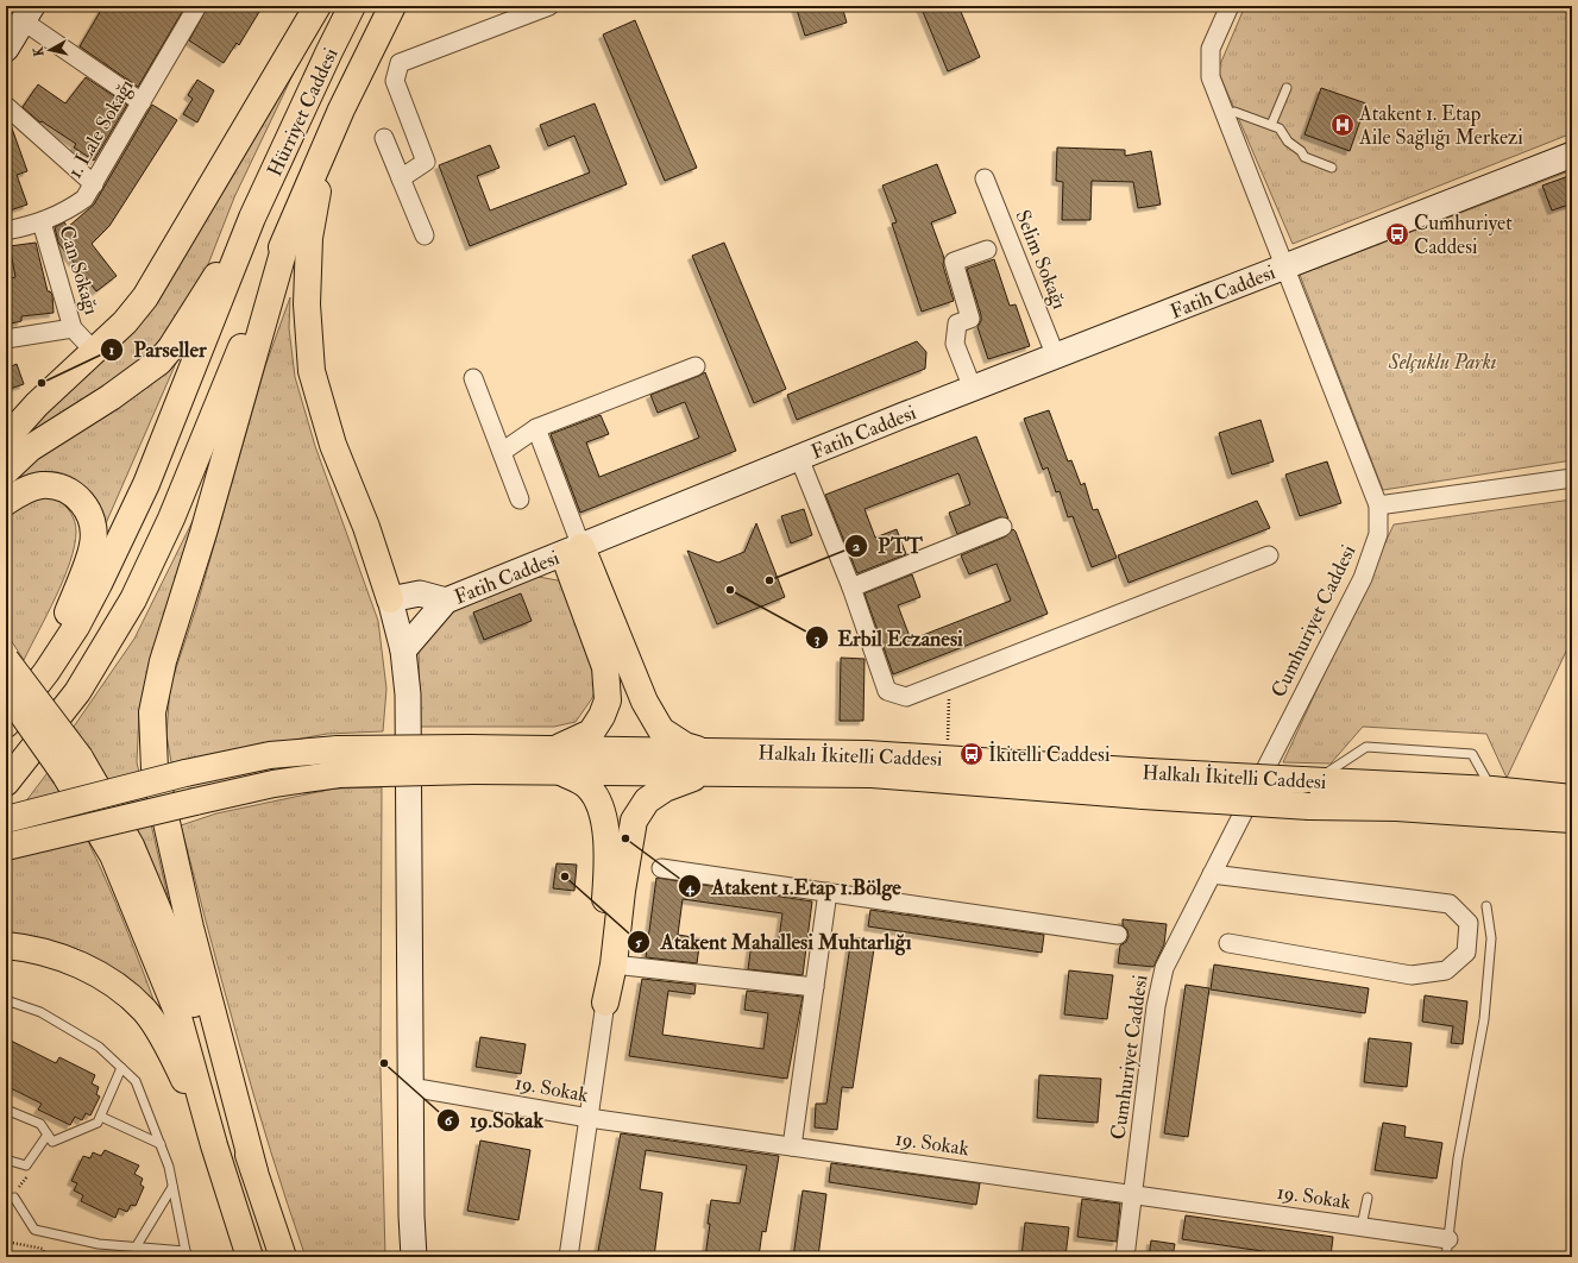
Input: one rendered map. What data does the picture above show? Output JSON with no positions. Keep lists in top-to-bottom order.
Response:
{
  "streets": {
    "main road": ["Hürriyet Caddesi", "Halkalı İkitelli Caddesi"],
    "street": [
      "1. Lale Sokağı",
      "Selim Sokağı",
      "Can Sokağı",
      "Fatih Caddesi",
      "Cumhuriyet Caddesi",
      "19. Sokak"
    ]
  },
  "crossings": [
    ["1. Lale Sokağı", "Can Sokağı"],
    ["Selim Sokağı", "Fatih Caddesi"],
    ["Fatih Caddesi", "Cumhuriyet Caddesi"],
    ["Cumhuriyet Caddesi", "19. Sokak"]
  ],
  "parks": ["Selçuklu Parkı"],
  "places": {
    "hospital": ["Atakent 1. Etap Aile Sağlığı Merkezi"],
    "bus stop": ["Cumhuriyet Caddesi", "İkitelli Caddesi"],
    "other": [
      "Parseller",
      "PTT",
      "Erbil Eczanesi",
      "Atakent 1.Etap 1.Bölge",
      "Atakent Mahallesi Muhtarlığı",
      "19.Sokak"
    ]
  },
  "north": "left"
}
